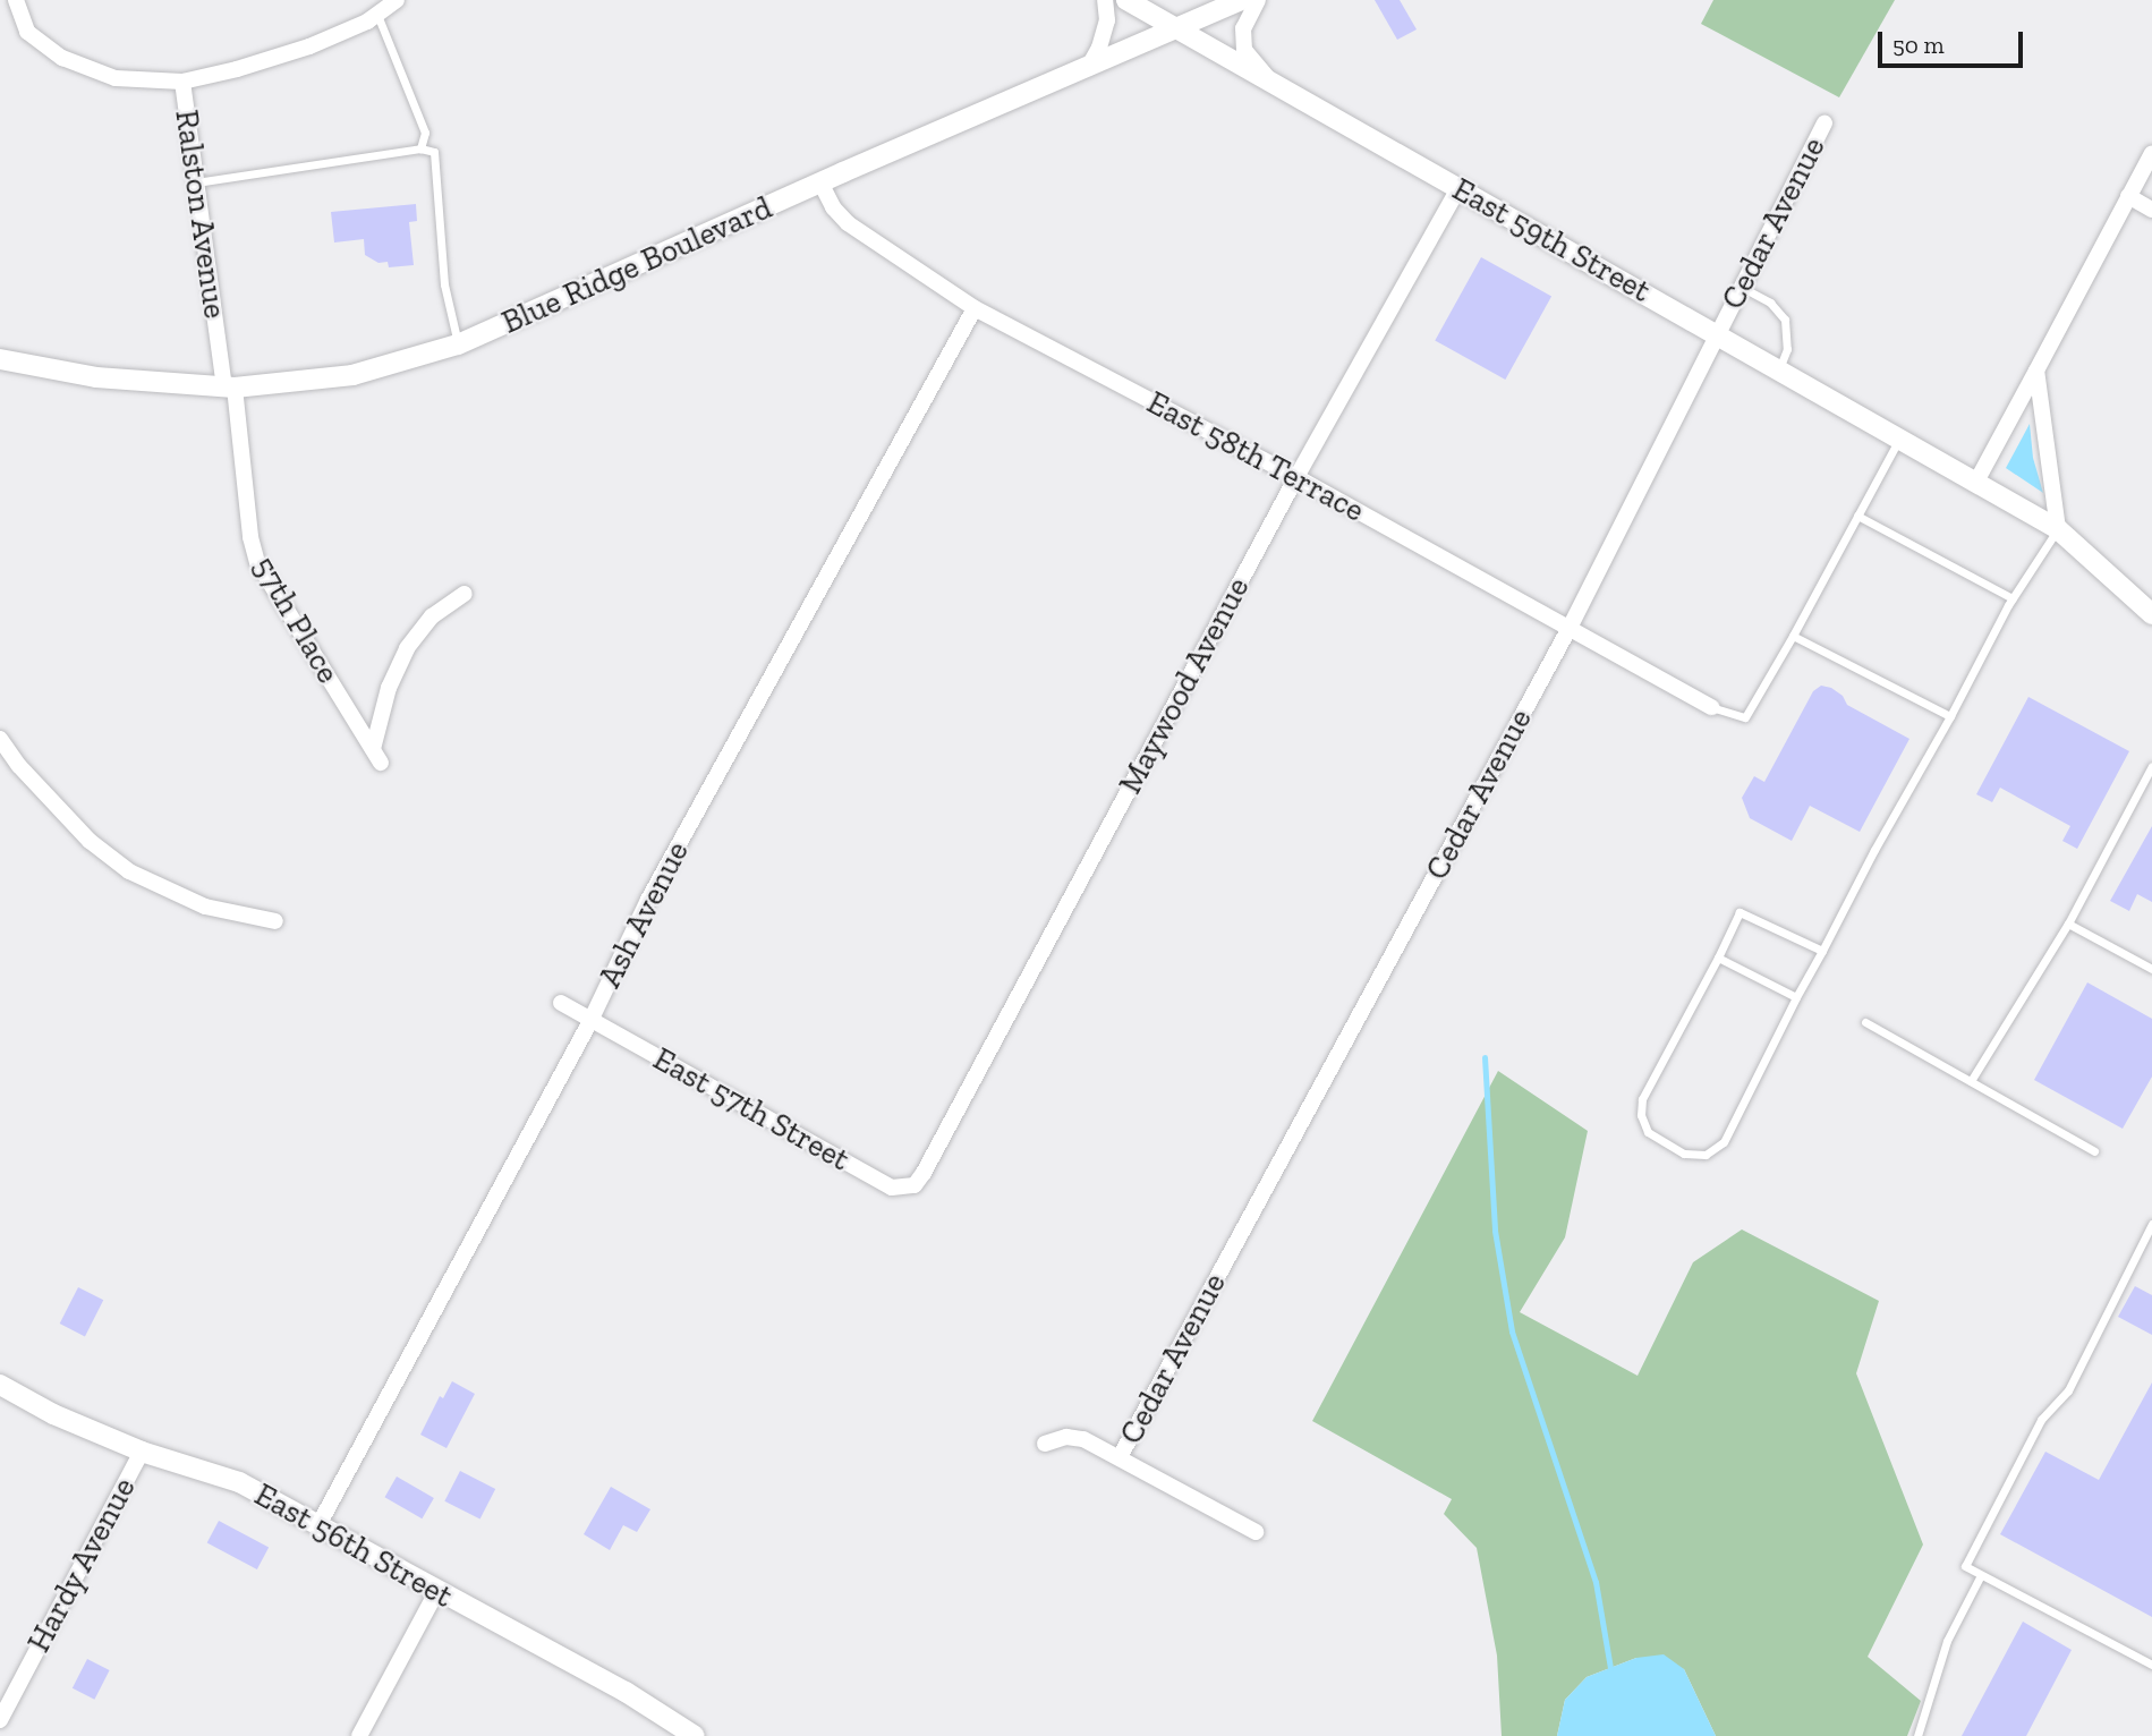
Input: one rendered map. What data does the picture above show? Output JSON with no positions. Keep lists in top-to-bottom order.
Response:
{
  "streets": {
    "street": [
      "Ralston Avenue",
      "Cedar Avenue",
      "East 59th Street",
      "Blue Ridge Boulevard",
      "East 58th Terrace",
      "57th Place",
      "Maywood Avenue",
      "Ash Avenue",
      "East 57th Street",
      "East 56th Street",
      "Hardy Avenue"
    ]
  },
  "crossings": [
    ["Ralston Avenue", "Blue Ridge Boulevard"],
    ["Ralston Avenue", "57th Place"],
    ["Cedar Avenue", "East 59th Street"],
    ["Cedar Avenue", "East 58th Terrace"],
    ["East 59th Street", "Blue Ridge Boulevard"],
    ["East 59th Street", "Maywood Avenue"],
    ["Blue Ridge Boulevard", "East 58th Terrace"],
    ["Blue Ridge Boulevard", "57th Place"],
    ["East 58th Terrace", "Maywood Avenue"],
    ["East 58th Terrace", "Ash Avenue"],
    ["Maywood Avenue", "East 57th Street"],
    ["Ash Avenue", "East 57th Street"],
    ["Ash Avenue", "East 56th Street"],
    ["East 56th Street", "Hardy Avenue"]
  ],
  "scale_bar": "50 m"
}
